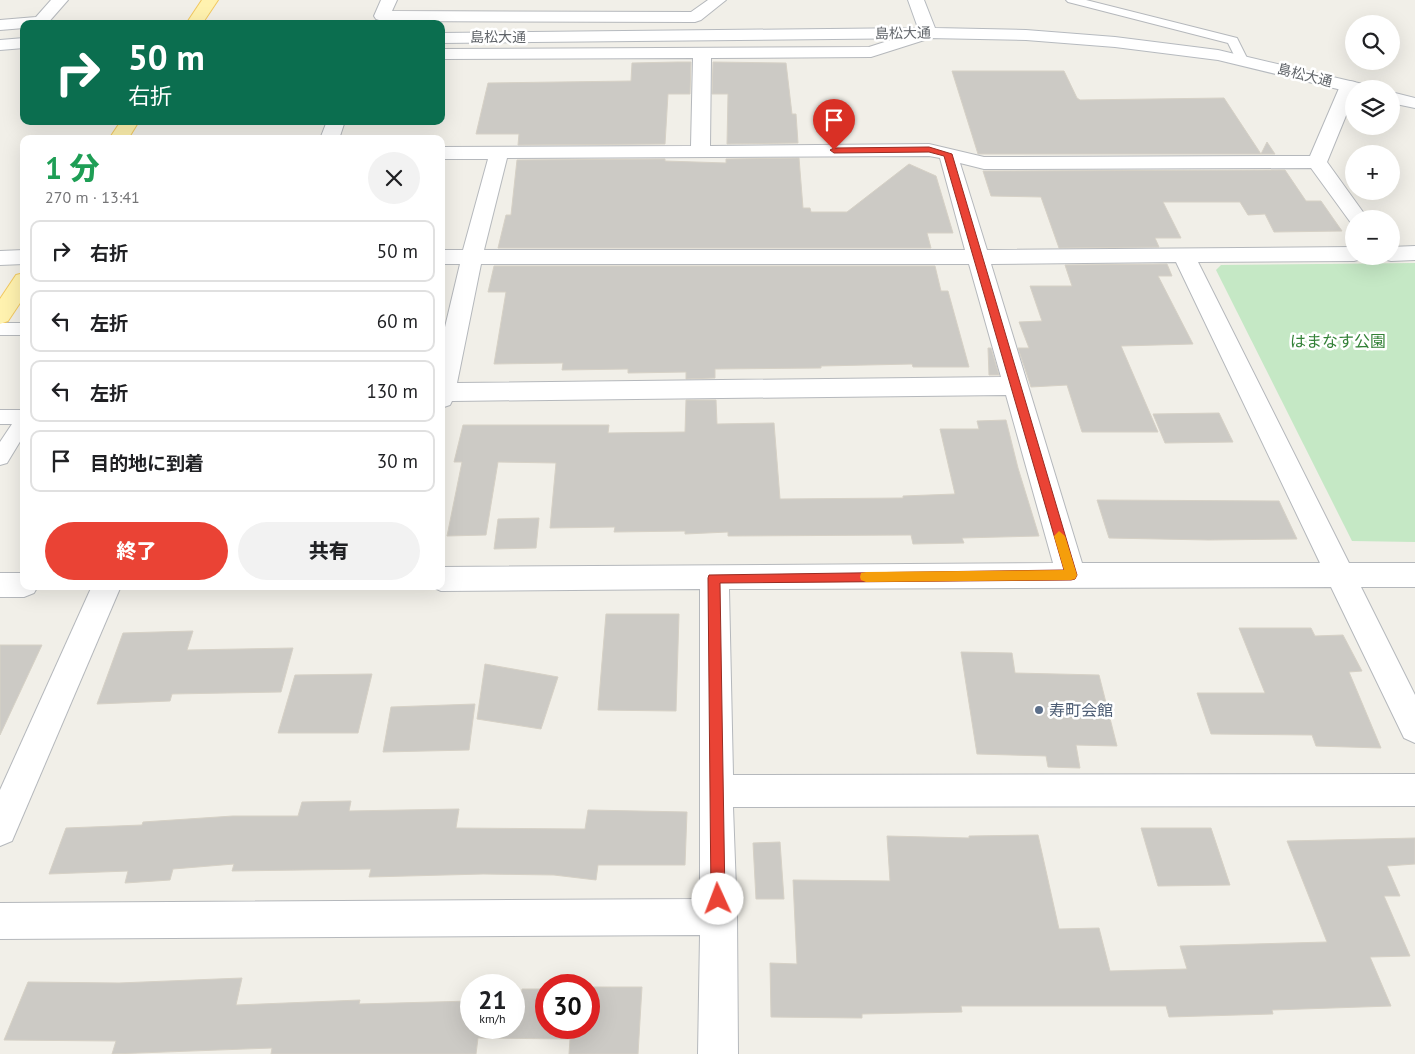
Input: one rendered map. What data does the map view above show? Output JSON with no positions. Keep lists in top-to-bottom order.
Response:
{
  "streets": {
    "street": ["島松大通"]
  },
  "parks": ["はまなす公園"],
  "places": ["寿町会館"],
  "page": {
    "map_buttons": ["+", "−"],
    "turn": ["50 m", "右折"],
    "heading": ["1 分", "270 m · 13:41"],
    "list": [
      {
        "name": "右折",
        "value": "50 m"
      },
      {
        "name": "左折",
        "value": "60 m"
      },
      {
        "name": "左折",
        "value": "130 m"
      },
      {
        "name": "目的地に到着",
        "value": "30 m"
      }
    ],
    "buttons": ["終了", "共有"],
    "speed": "21 km/h",
    "limit": "30"
  }
}
